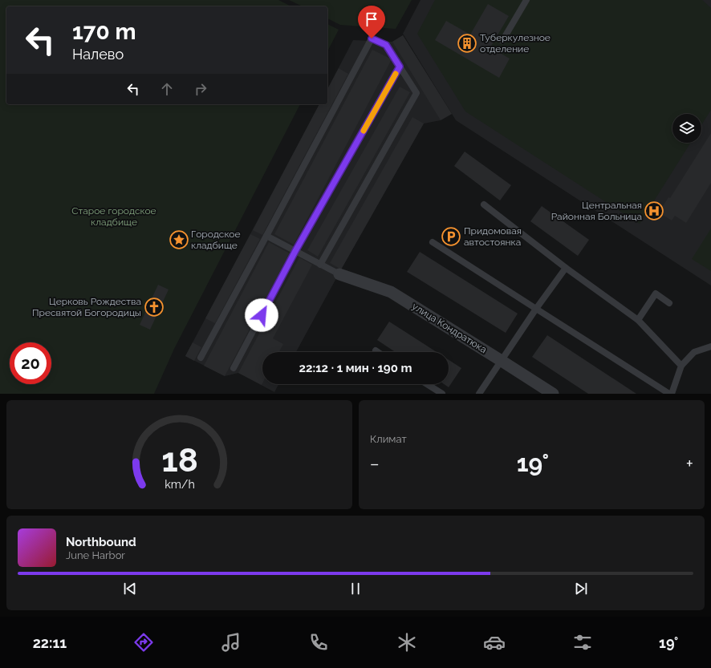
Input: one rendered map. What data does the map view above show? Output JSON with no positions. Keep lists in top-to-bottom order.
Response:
{
  "streets": {
    "street": ["улица Кондратюка"]
  },
  "parks": ["Старое городское кладбище"],
  "places": {
    "building": ["Туберкулезное отделение"],
    "hospital": ["Центральная Районная Больница"],
    "parking": ["Придомовая автостоянка"],
    "place": ["Городское кладбище"],
    "church": ["Церковь Рождества Пресвятой Богородицы"]
  },
  "page": {
    "turn": ["170 m", "Налево"],
    "limit": "20",
    "trip": "22:12 · 1 мин · 190 m",
    "tile": "Климат",
    "heat": ["−", "19°", "+"],
    "song": ["Northbound", "June Harbor"],
    "tabs": ["22:11", "19°"],
    "gauge": ["18", "km/h"]
  }
}
